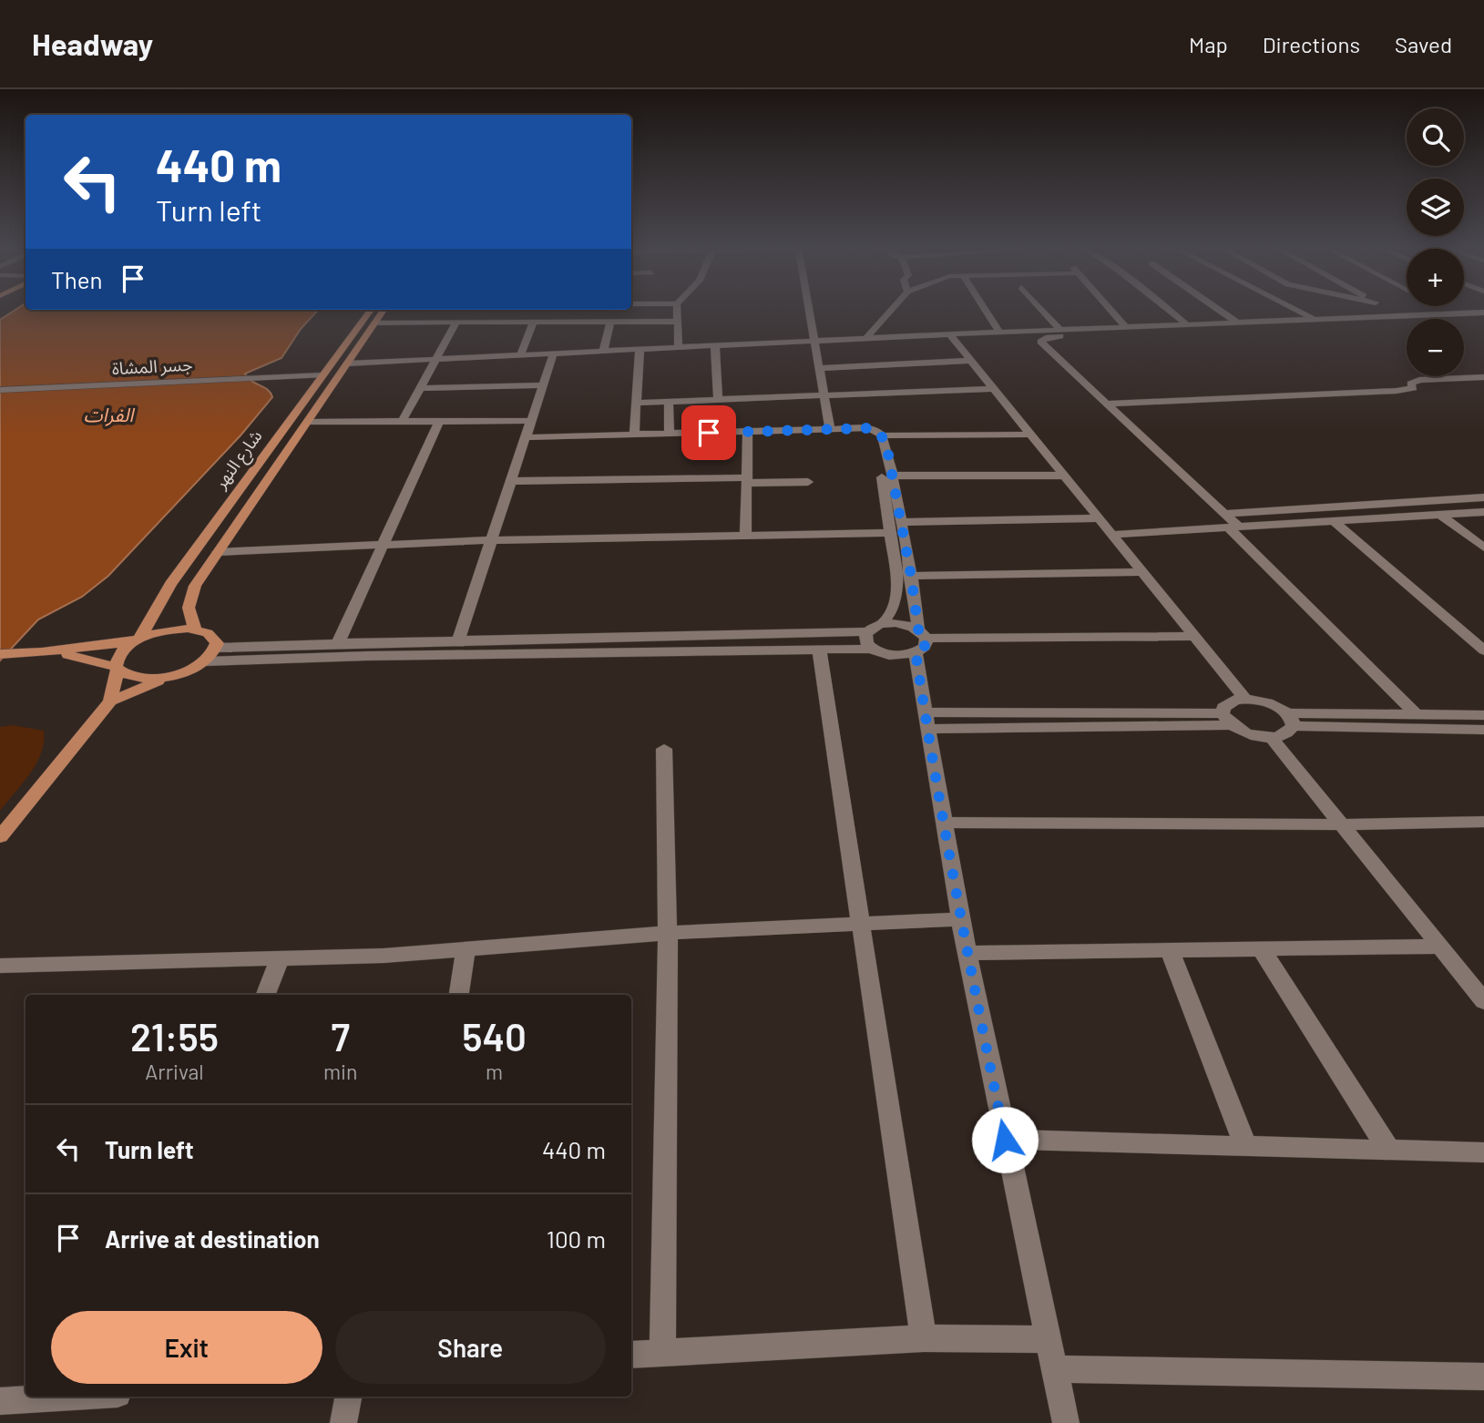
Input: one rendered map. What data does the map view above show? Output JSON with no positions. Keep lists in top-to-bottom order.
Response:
{
  "streets": {
    "main road": ["شارع النهر"],
    "street": ["جسر المشاة"]
  },
  "crossings": [
    ["جسر المشاة", "شارع النهر"]
  ],
  "water": ["الفرات"],
  "page": {
    "header": "Headway",
    "nav": ["Map", "Directions", "Saved"],
    "map_buttons": ["+", "−"],
    "turn": ["440 m", "Turn left"],
    "then": "Then",
    "eta": [
      "21:55",
      "Arrival",
      "7",
      "min",
      "540",
      "m"
    ],
    "list": [
      {
        "name": "Turn left",
        "value": "440 m"
      },
      {
        "name": "Arrive at destination",
        "value": "100 m"
      }
    ],
    "buttons": ["Exit", "Share"]
  }
}
